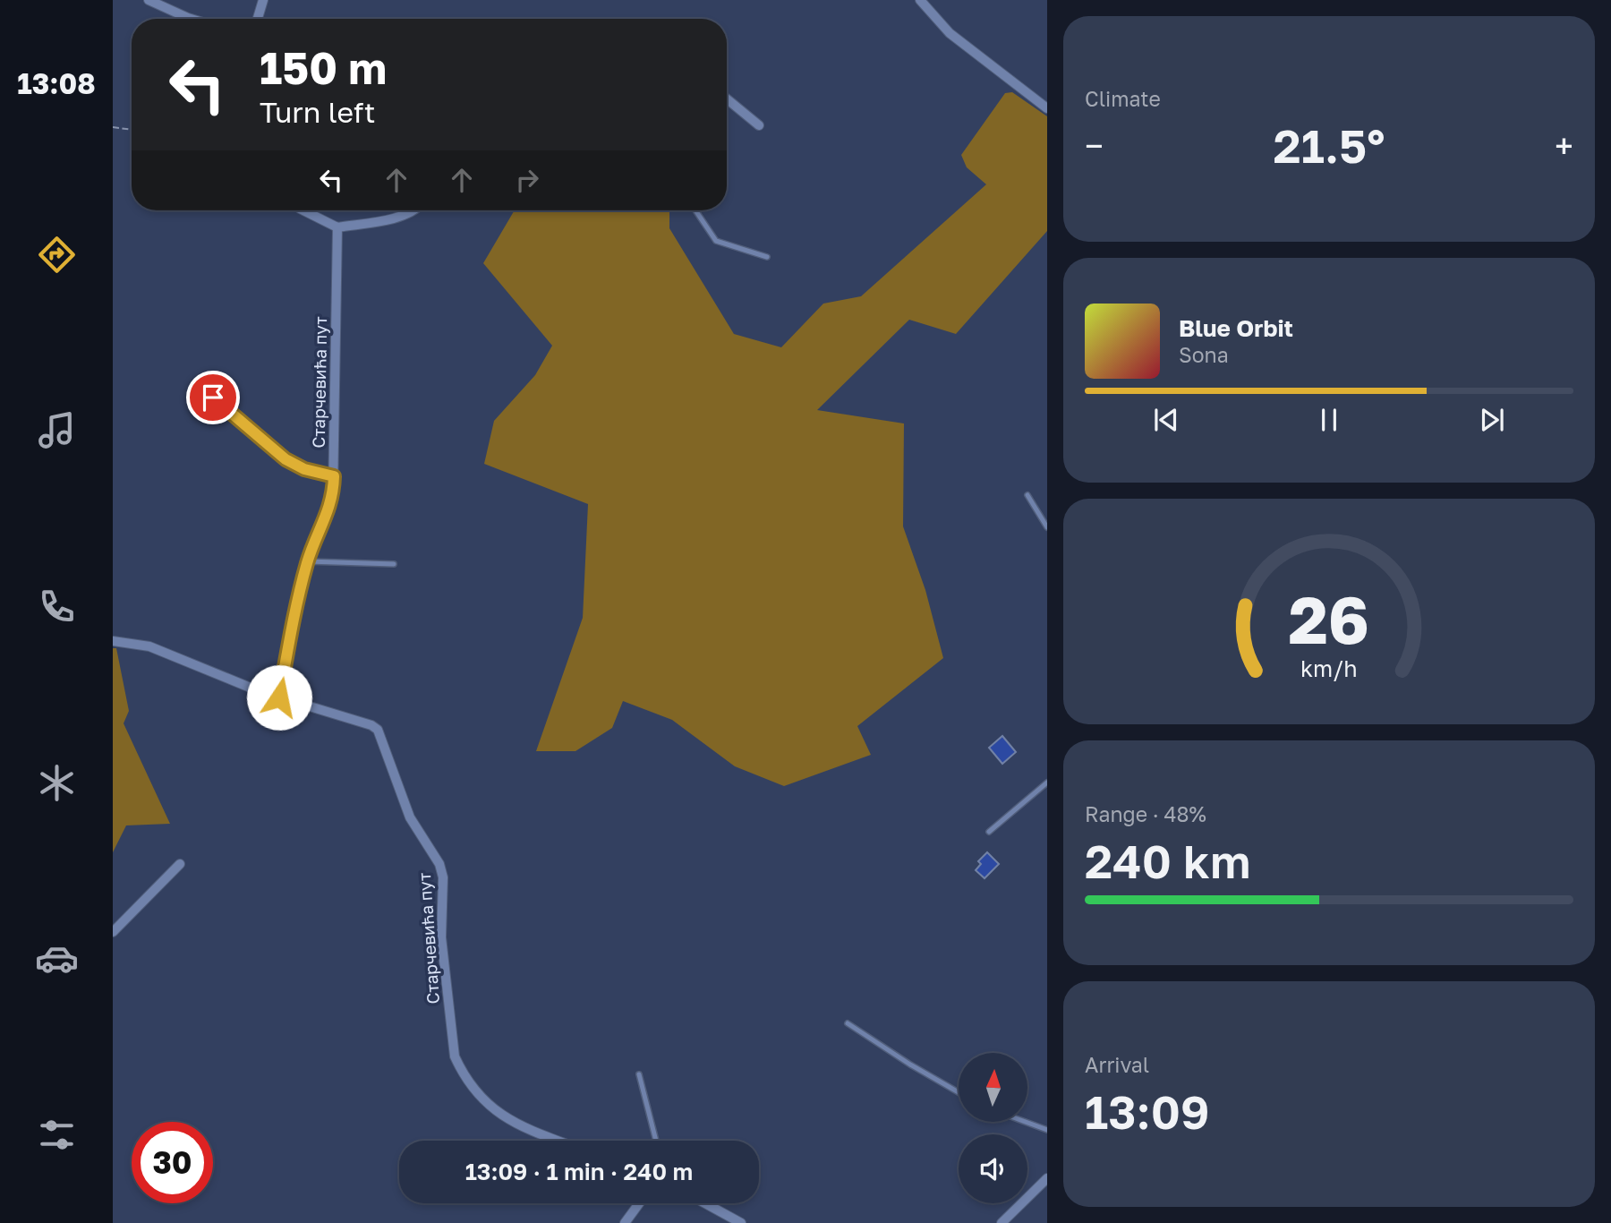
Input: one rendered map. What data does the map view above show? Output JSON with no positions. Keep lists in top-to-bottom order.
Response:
{
  "streets": {
    "street": ["Старчевића пут"]
  },
  "north": "top",
  "page": {
    "tabs": "13:08",
    "tile": [
      "Climate",
      ["Range · 48%", "240 km"],
      ["Arrival", "13:09"]
    ],
    "turn": ["150 m", "Turn left"],
    "heat": ["−", "21.5°", "+"],
    "song": ["Blue Orbit", "Sona"],
    "limit": "30",
    "trip": "13:09 · 1 min · 240 m",
    "gauge": ["26", "km/h"]
  }
}
